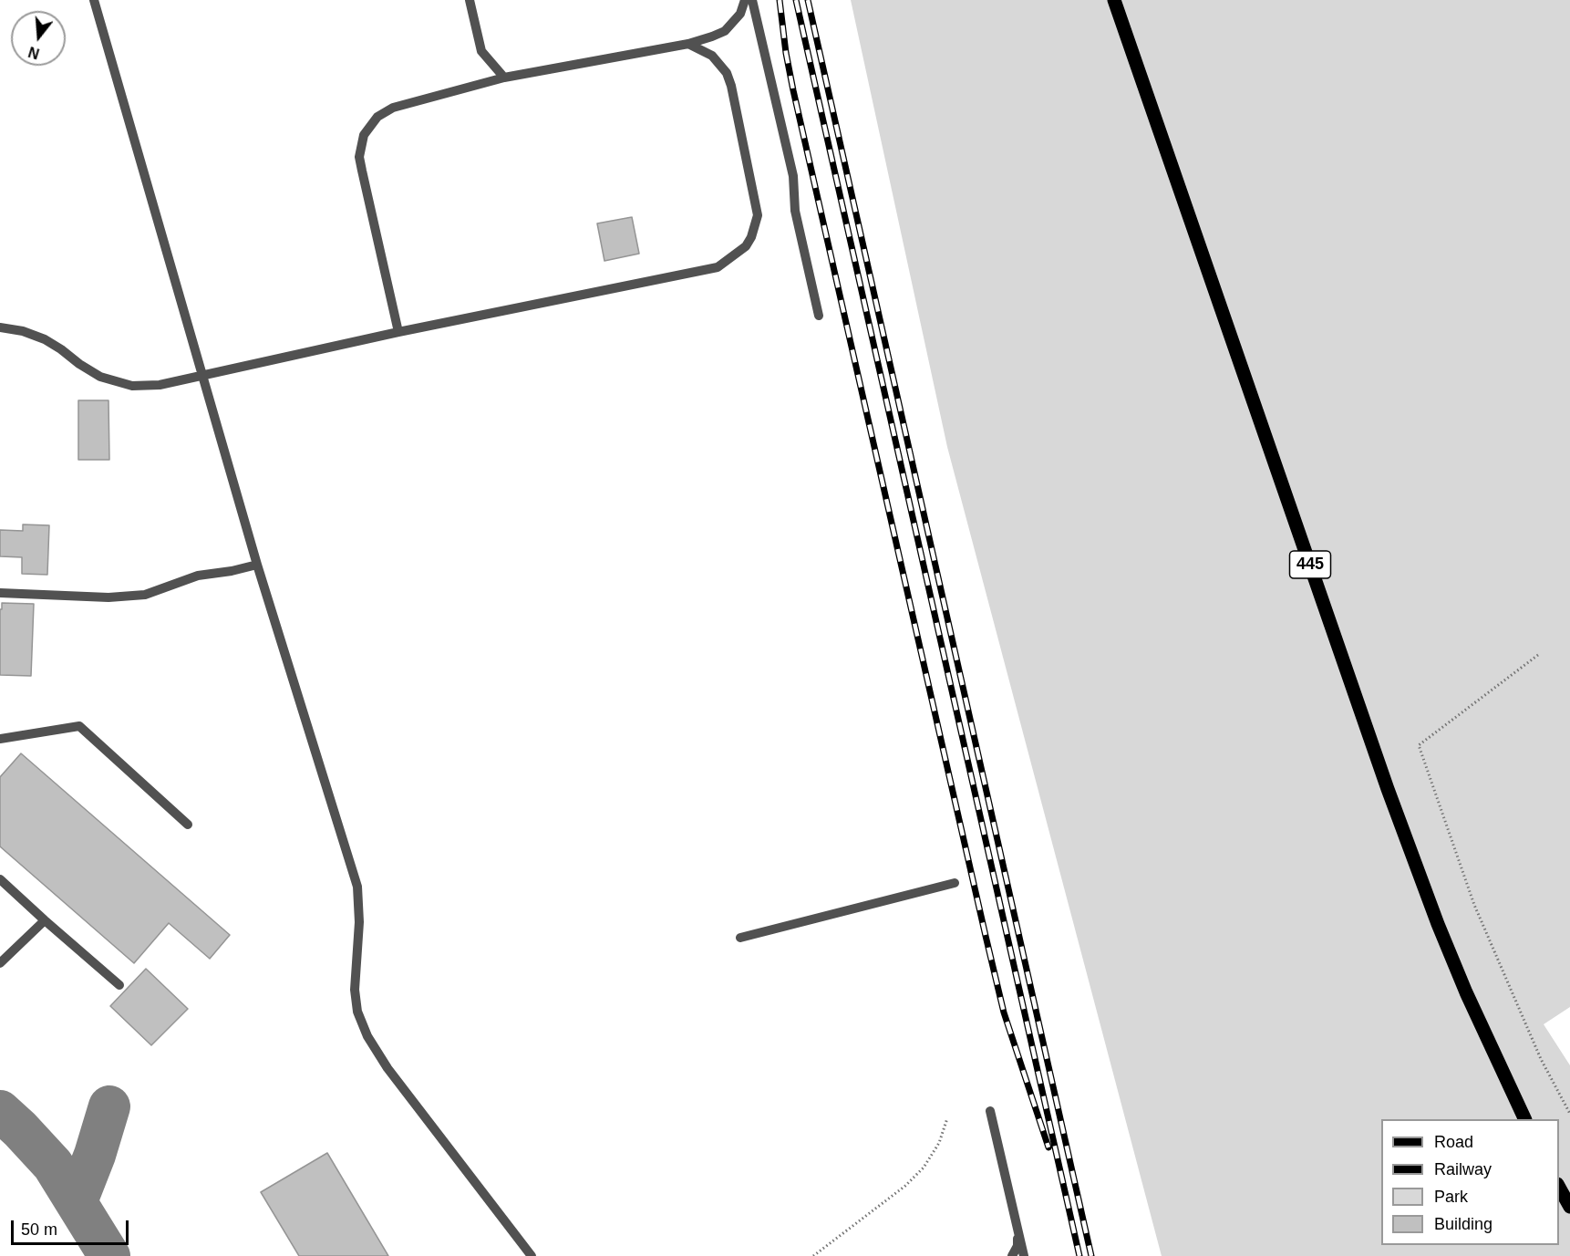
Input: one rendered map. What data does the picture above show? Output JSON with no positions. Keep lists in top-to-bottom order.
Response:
{
  "streets": {
    "main road": ["445"]
  },
  "legend": [
    "Road",
    "Railway",
    "Park",
    "Building"
  ],
  "scale_bar": "50 m",
  "north": "bottom"
}
